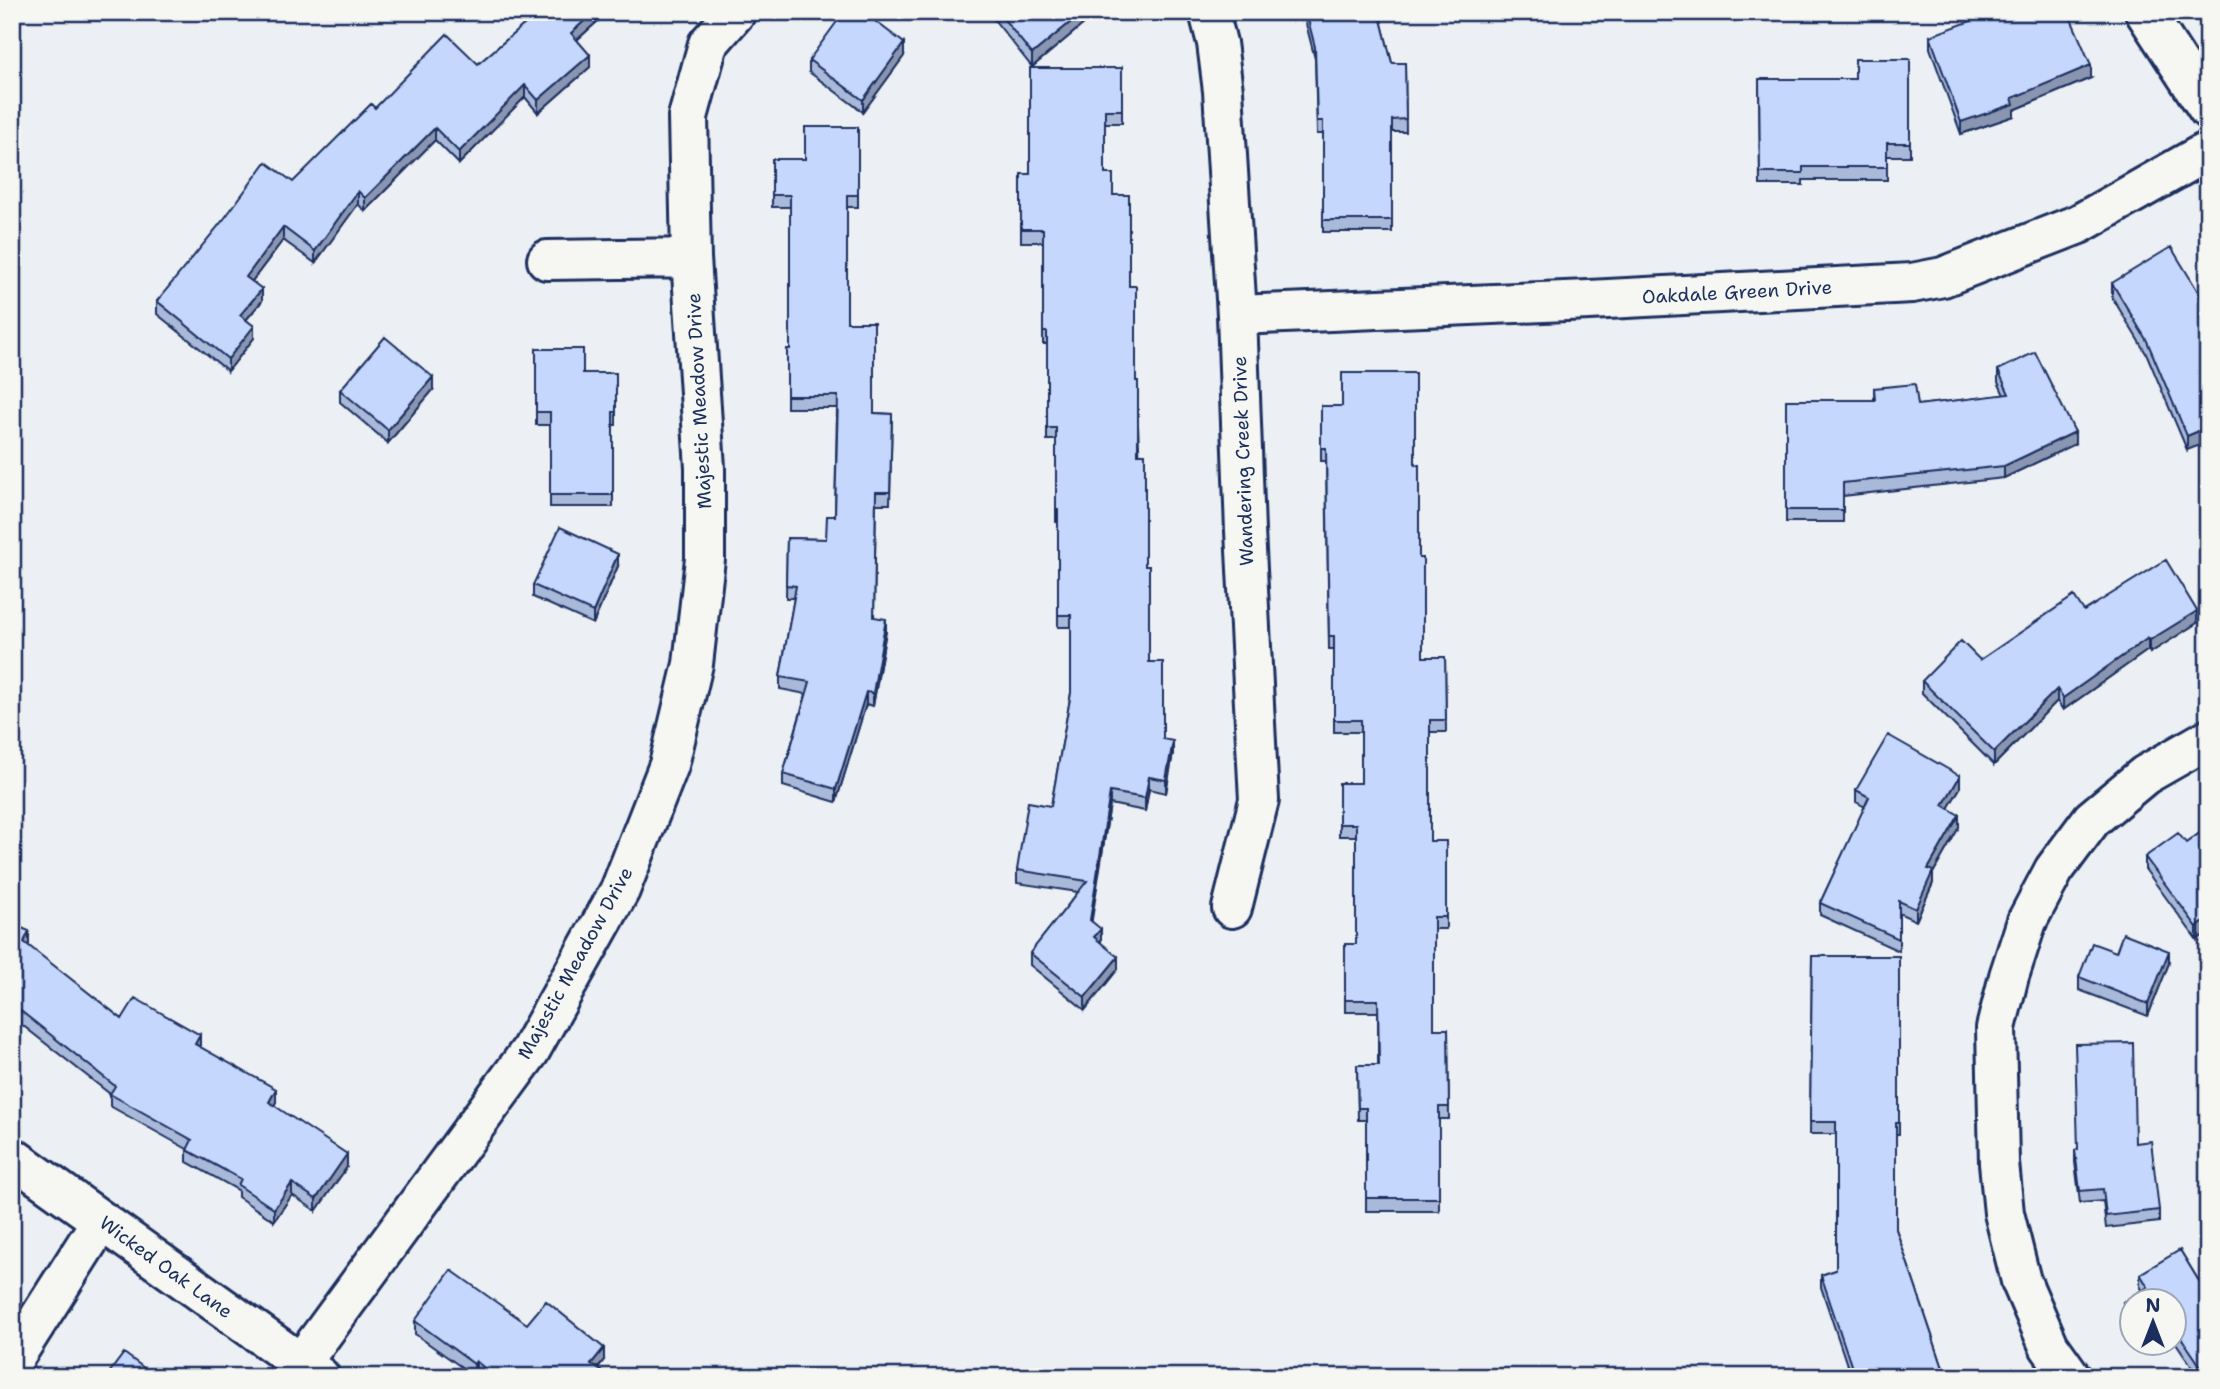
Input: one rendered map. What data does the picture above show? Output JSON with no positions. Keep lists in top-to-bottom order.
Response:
{
  "streets": {
    "street": [
      "Oakdale Green Drive",
      "Majestic Meadow Drive",
      "Wandering Creek Drive",
      "Wicked Oak Lane"
    ]
  },
  "crossings": [
    ["Oakdale Green Drive", "Wandering Creek Drive"],
    ["Majestic Meadow Drive", "Wicked Oak Lane"]
  ],
  "north": "top"
}
